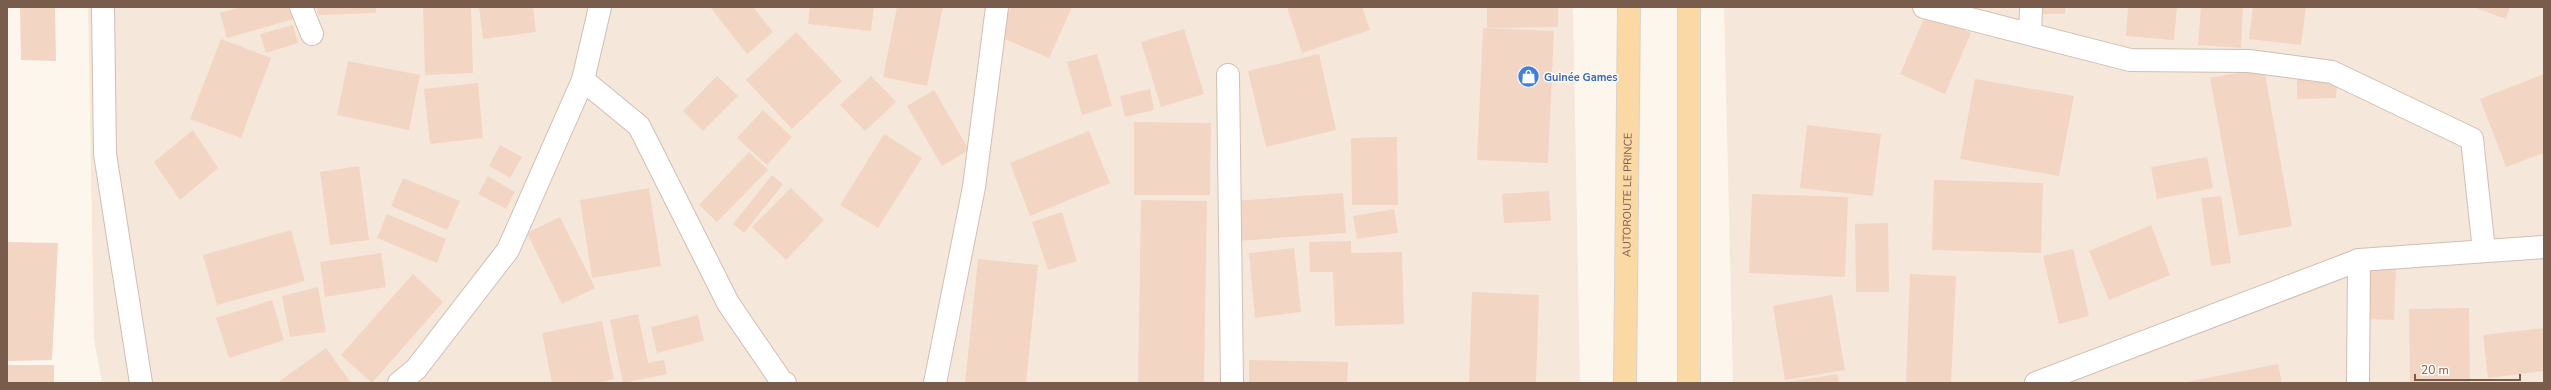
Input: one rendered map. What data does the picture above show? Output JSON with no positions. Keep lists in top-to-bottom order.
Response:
{
  "streets": {
    "main road": ["AUTOROUTE LE PRINCE"]
  },
  "places": {
    "shop": ["Guinée Games"]
  },
  "scale_bar": "20 m"
}
